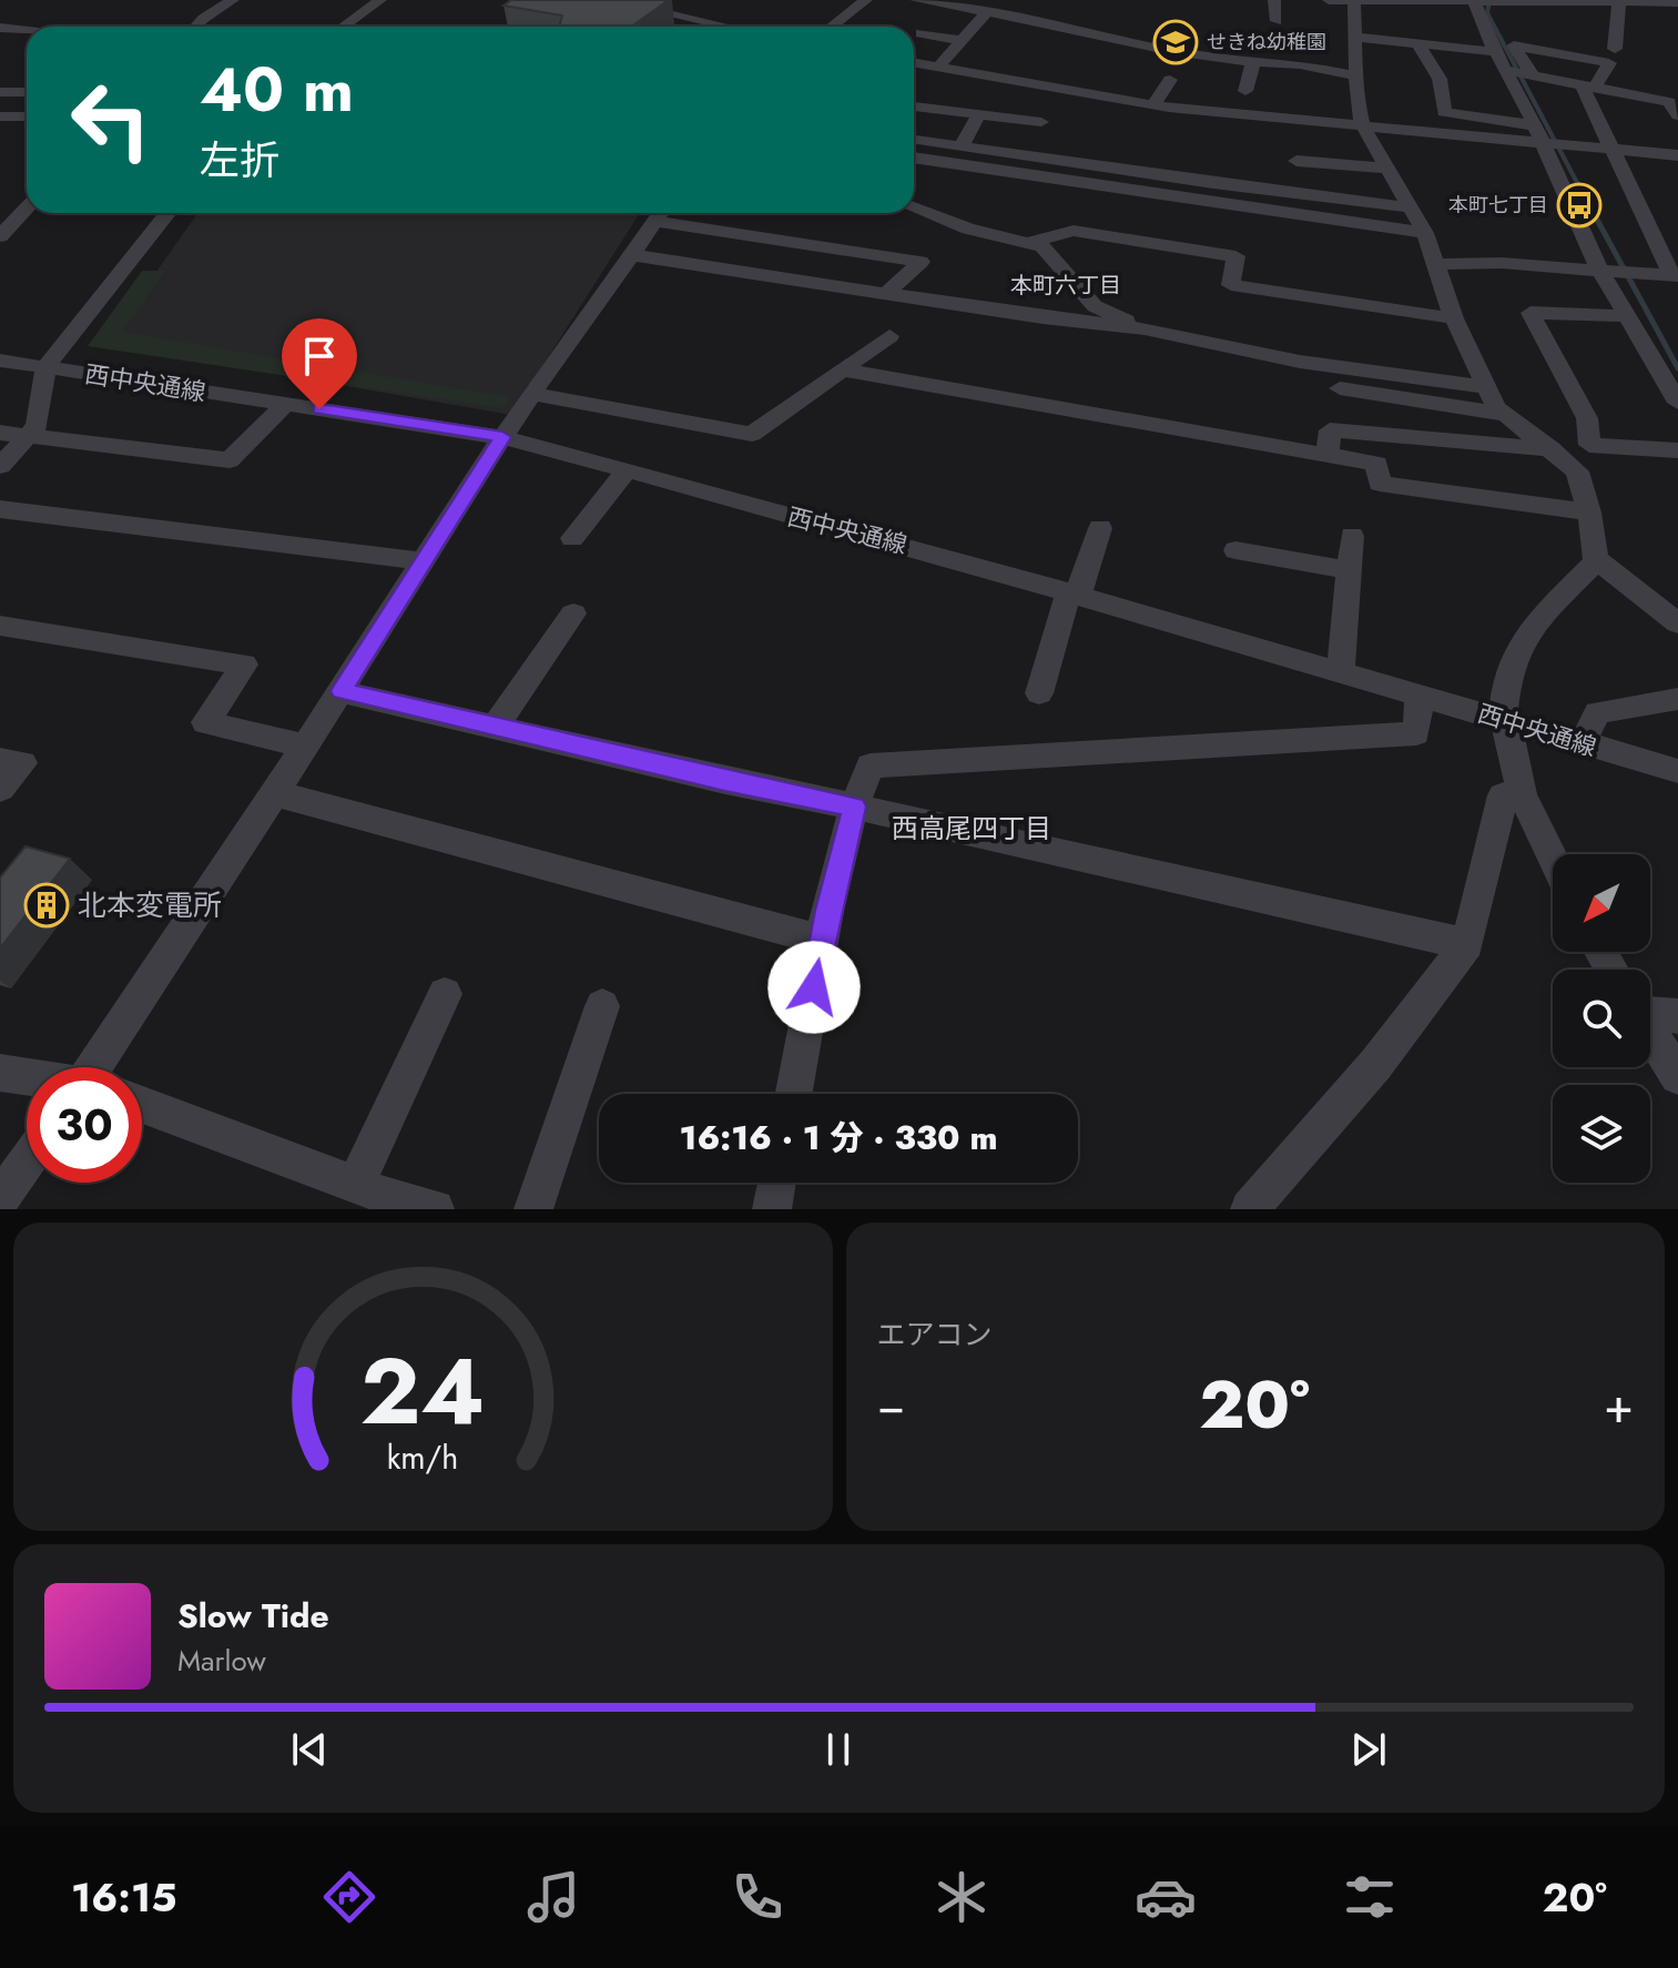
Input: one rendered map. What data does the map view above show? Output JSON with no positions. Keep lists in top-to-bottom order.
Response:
{
  "streets": {
    "street": ["西中央通線"]
  },
  "districts": ["本町六丁目", "西高尾四丁目"],
  "places": {
    "school or university": ["せきね幼稚園"],
    "bus stop": ["本町七丁目"],
    "building": ["北本変電所"]
  },
  "north": "bottom left",
  "page": {
    "turn": ["40 m", "左折"],
    "limit": "30",
    "trip": "16:16 · 1 分 · 330 m",
    "tile": "エアコン",
    "heat": ["−", "20°", "+"],
    "song": ["Slow Tide", "Marlow"],
    "tabs": ["16:15", "20°"],
    "gauge": ["24", "km/h"]
  }
}
